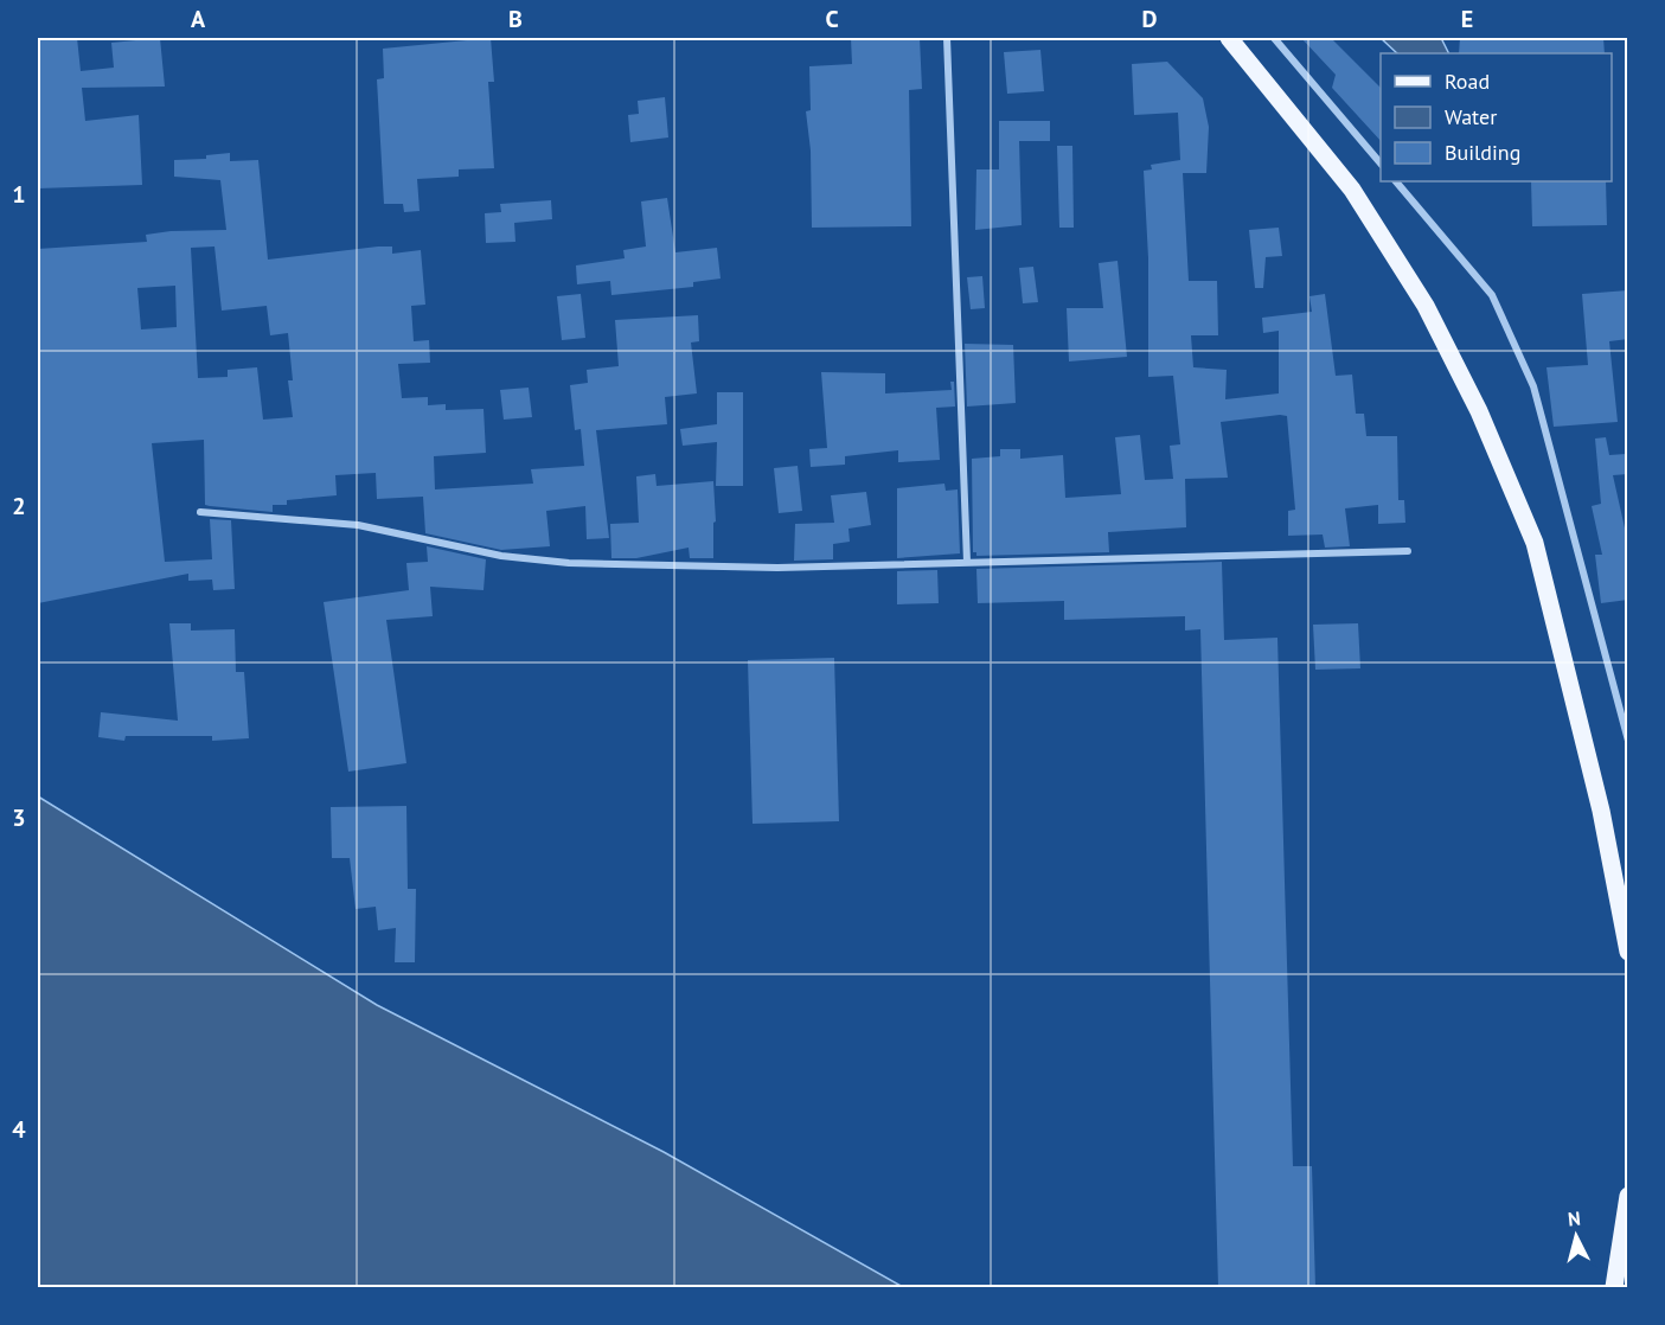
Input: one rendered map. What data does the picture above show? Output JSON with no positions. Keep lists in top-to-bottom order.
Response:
{
  "legend": ["Road", "Water", "Building"],
  "north": "top",
  "grid": {
    "columns": [
      "A",
      "B",
      "C",
      "D",
      "E"
    ],
    "rows": [
      "1",
      "2",
      "3",
      "4"
    ]
  }
}
